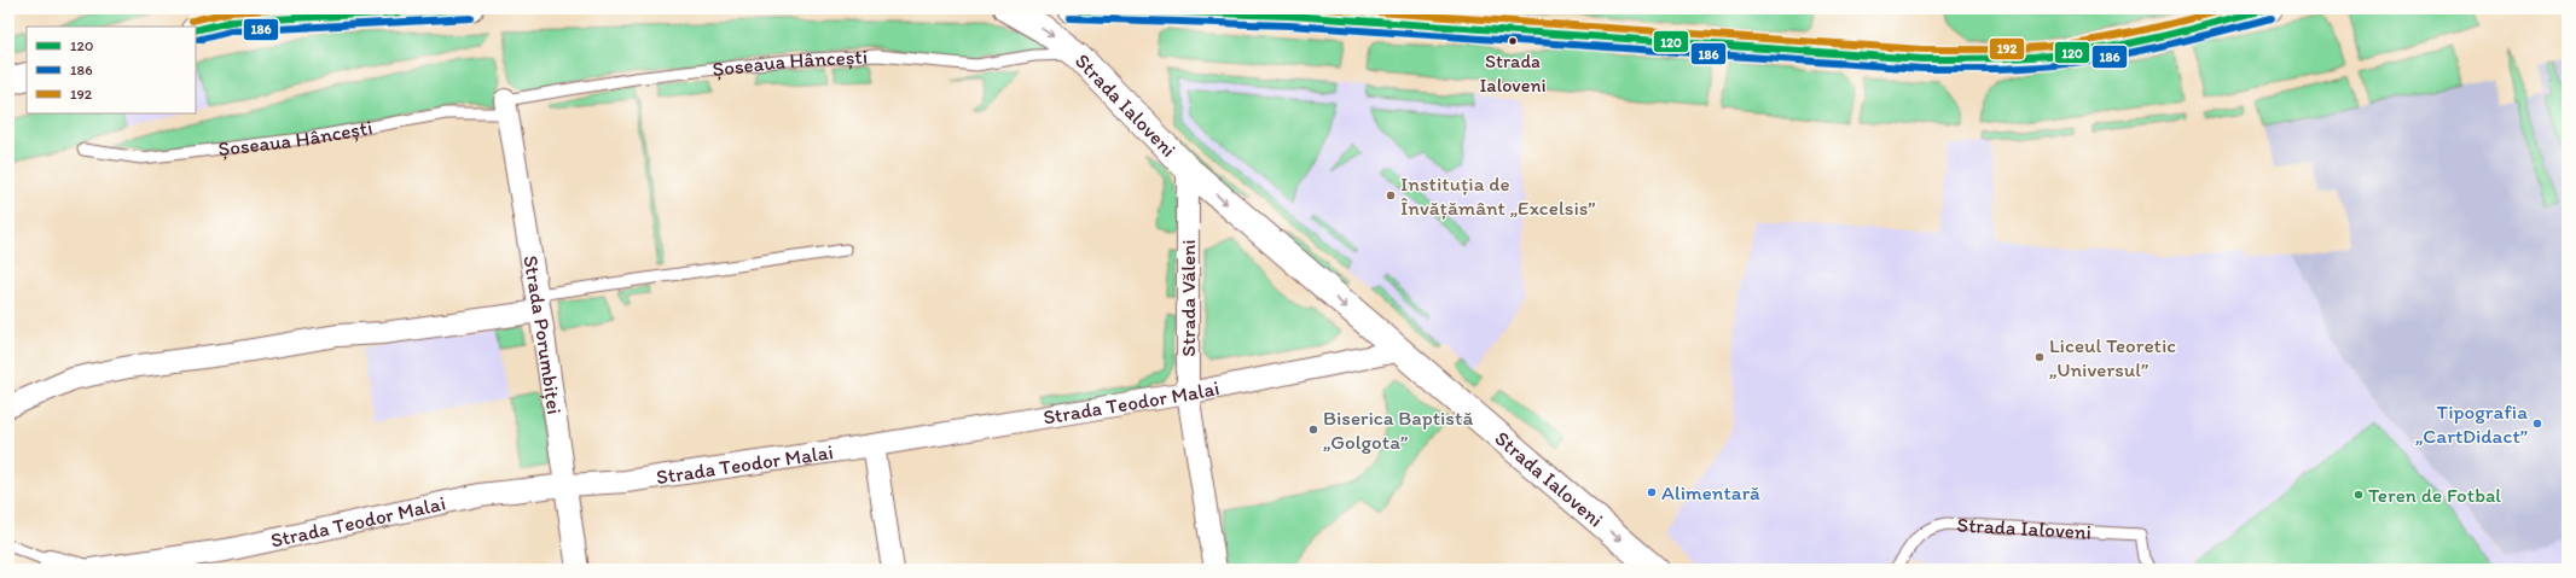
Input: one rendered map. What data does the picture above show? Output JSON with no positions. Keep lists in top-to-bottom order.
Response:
{
  "streets": {
    "main road": ["Strada Ialoveni"],
    "street": ["Strada Văleni", "Strada Porumbiței", "Strada Teodor Malai"],
    "lane": ["Șoseaua Hâncești"]
  },
  "crossings": [
    ["Șoseaua Hâncești", "Strada Ialoveni"],
    ["Șoseaua Hâncești", "Strada Porumbiței"],
    ["Strada Ialoveni", "Strada Văleni"],
    ["Strada Ialoveni", "Strada Teodor Malai"],
    ["Strada Văleni", "Strada Teodor Malai"],
    ["Strada Porumbiței", "Strada Teodor Malai"]
  ],
  "one_way": ["Strada Ialoveni"],
  "places": [
    "Strada Ialoveni",
    "Instituția de Învățământ „Excelsis”",
    "Liceul Teoretic „Universul”",
    "Tipografia „CartDidact”",
    "Biserica Baptistă „Golgota”",
    "Alimentară",
    "Teren de Fotbal"
  ],
  "lines": ["transit line 120", "transit line 192", "transit line 186"],
  "legend": ["120", "186", "192"]
}
